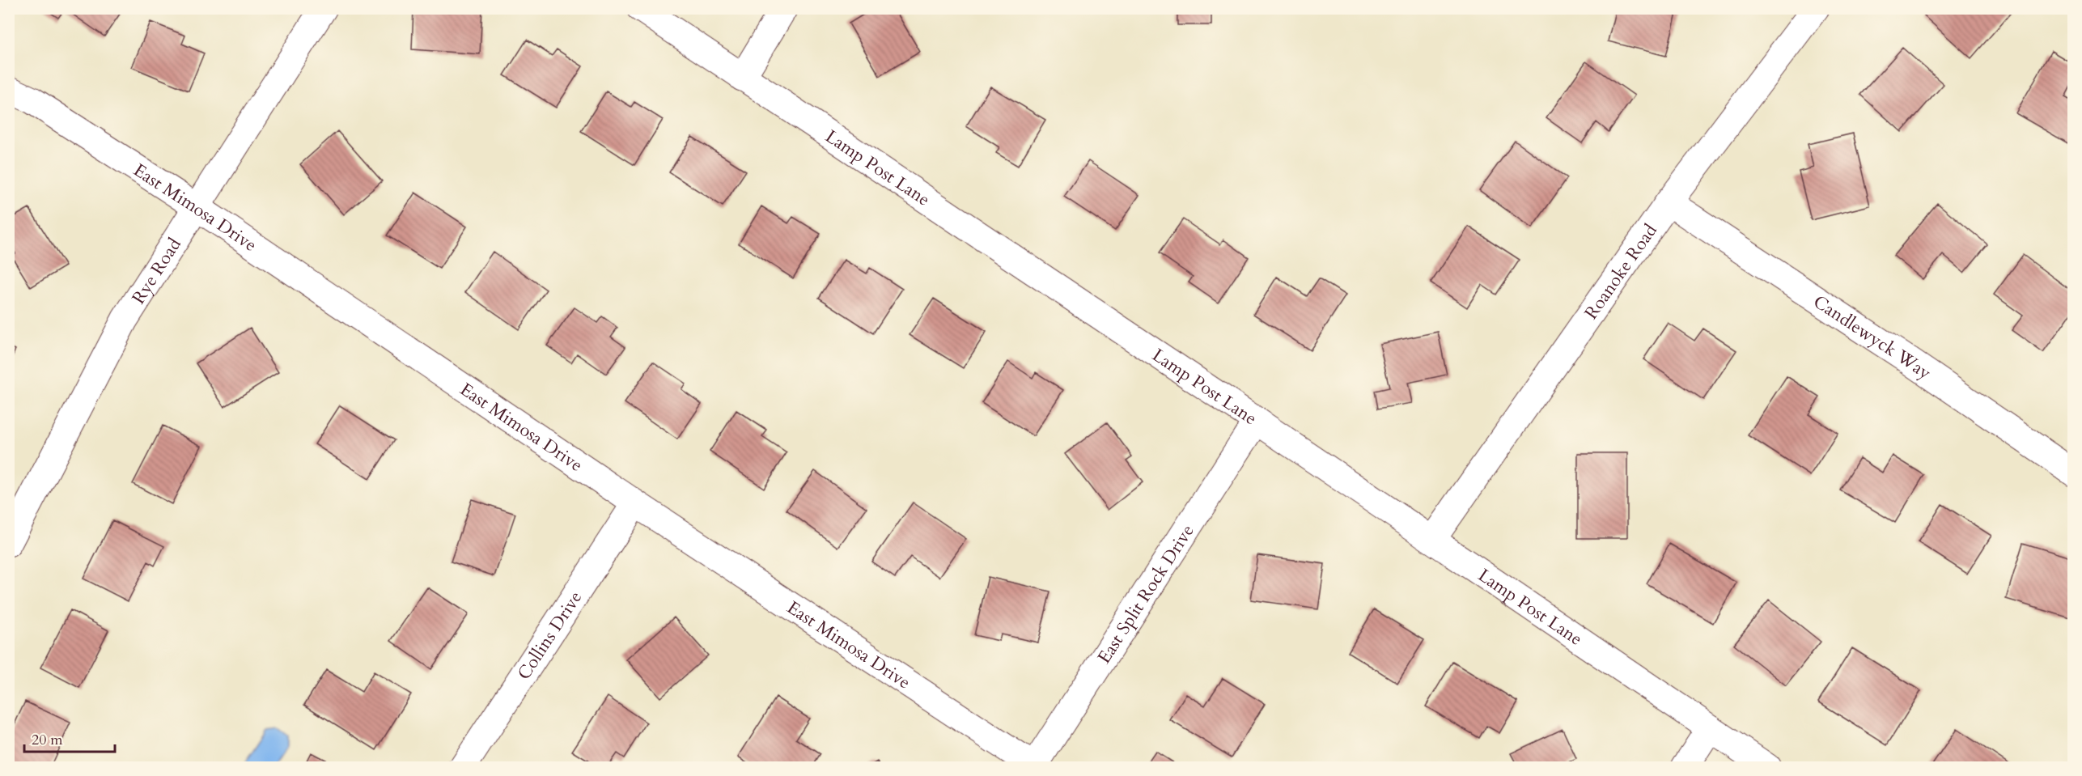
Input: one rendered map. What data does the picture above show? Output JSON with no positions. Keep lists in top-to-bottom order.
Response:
{
  "streets": {
    "street": [
      "Lamp Post Lane",
      "East Mimosa Drive",
      "Rye Road",
      "Roanoke Road",
      "Candlewyck Way",
      "East Split Rock Drive",
      "Collins Drive"
    ]
  },
  "crossings": [
    ["Lamp Post Lane", "Roanoke Road"],
    ["Lamp Post Lane", "East Split Rock Drive"],
    ["East Mimosa Drive", "Rye Road"],
    ["East Mimosa Drive", "East Split Rock Drive"],
    ["East Mimosa Drive", "Collins Drive"],
    ["Roanoke Road", "Candlewyck Way"]
  ],
  "scale_bar": "20 m"
}
